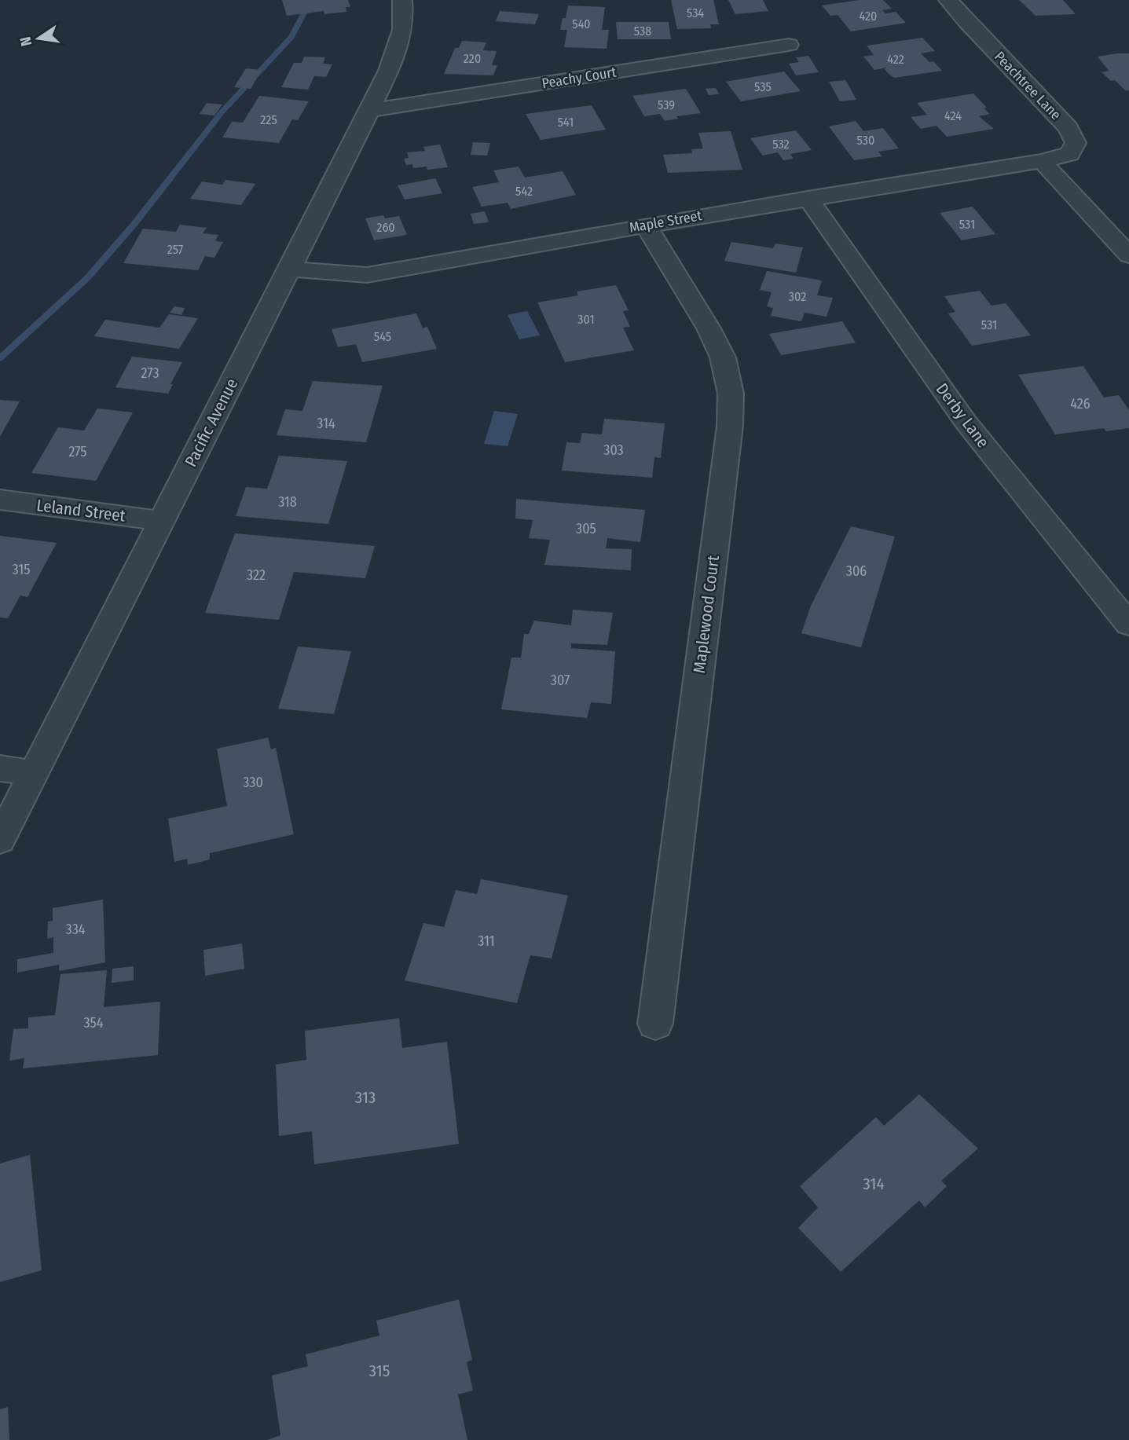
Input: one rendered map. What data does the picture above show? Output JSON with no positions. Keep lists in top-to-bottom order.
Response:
{
  "streets": {
    "street": [
      "Peachy Court",
      "Peachtree Lane",
      "Maple Street",
      "Derby Lane",
      "Pacific Avenue",
      "Leland Street",
      "Maplewood Court"
    ]
  },
  "crossings": [
    ["Peachy Court", "Pacific Avenue"],
    ["Peachtree Lane", "Maple Street"],
    ["Maple Street", "Derby Lane"],
    ["Maple Street", "Pacific Avenue"],
    ["Maple Street", "Maplewood Court"],
    ["Pacific Avenue", "Leland Street"]
  ],
  "house_numbers": [
    "534",
    "420",
    "540",
    "538",
    "220",
    "422",
    "535",
    "539",
    "424",
    "225",
    "541",
    "530",
    "532",
    "542",
    "531",
    "260",
    "257",
    "302",
    "301",
    "531",
    "545",
    "273",
    "426",
    "314",
    "303",
    "275",
    "318",
    "305",
    "315",
    "306",
    "322",
    "307",
    "330",
    "334",
    "311",
    "354",
    "313",
    "314",
    "315"
  ],
  "north": "left"
}
